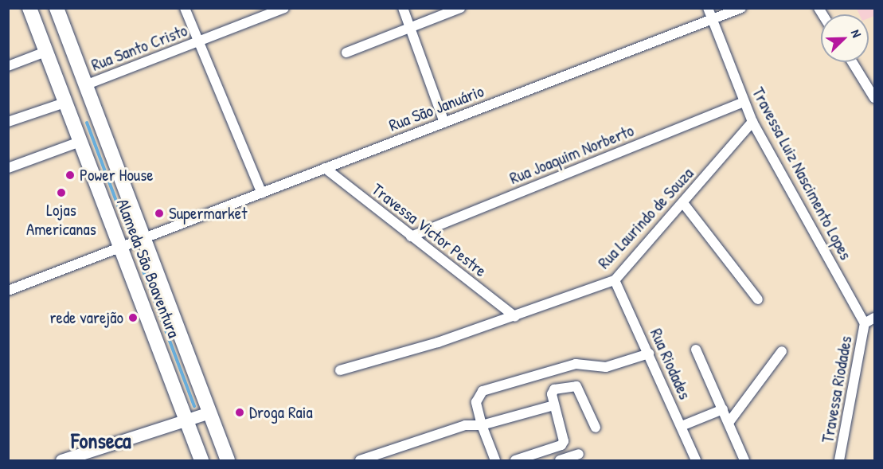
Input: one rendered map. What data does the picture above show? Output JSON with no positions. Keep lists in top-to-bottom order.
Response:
{
  "streets": {
    "highway": ["Alameda São Boaventura"],
    "street": [
      "Rua Santo Cristo",
      "Rua São Januário",
      "Rua Joaquim Norberto",
      "Travessa Luiz Nascimento Lopes",
      "Rua Laurindo de Souza",
      "Travessa Victor Pestre",
      "Rua Riodades",
      "Travessa Riodades"
    ]
  },
  "crossings": [
    ["Rua Santo Cristo", "Alameda São Boaventura"],
    ["Rua São Januário", "Travessa Luiz Nascimento Lopes"],
    ["Rua São Januário", "Travessa Victor Pestre"],
    ["Rua São Januário", "Alameda São Boaventura"],
    ["Rua Joaquim Norberto", "Travessa Luiz Nascimento Lopes"],
    ["Rua Joaquim Norberto", "Travessa Victor Pestre"],
    ["Travessa Luiz Nascimento Lopes", "Rua Laurindo de Souza"],
    ["Travessa Luiz Nascimento Lopes", "Travessa Riodades"],
    ["Rua Laurindo de Souza", "Travessa Victor Pestre"],
    ["Rua Laurindo de Souza", "Rua Riodades"]
  ],
  "districts": ["Fonseca"],
  "places": [
    "Power House",
    "Lojas Americanas",
    "Supermarket",
    "rede varejão",
    "Droga Raia"
  ],
  "north": "top right"
}
